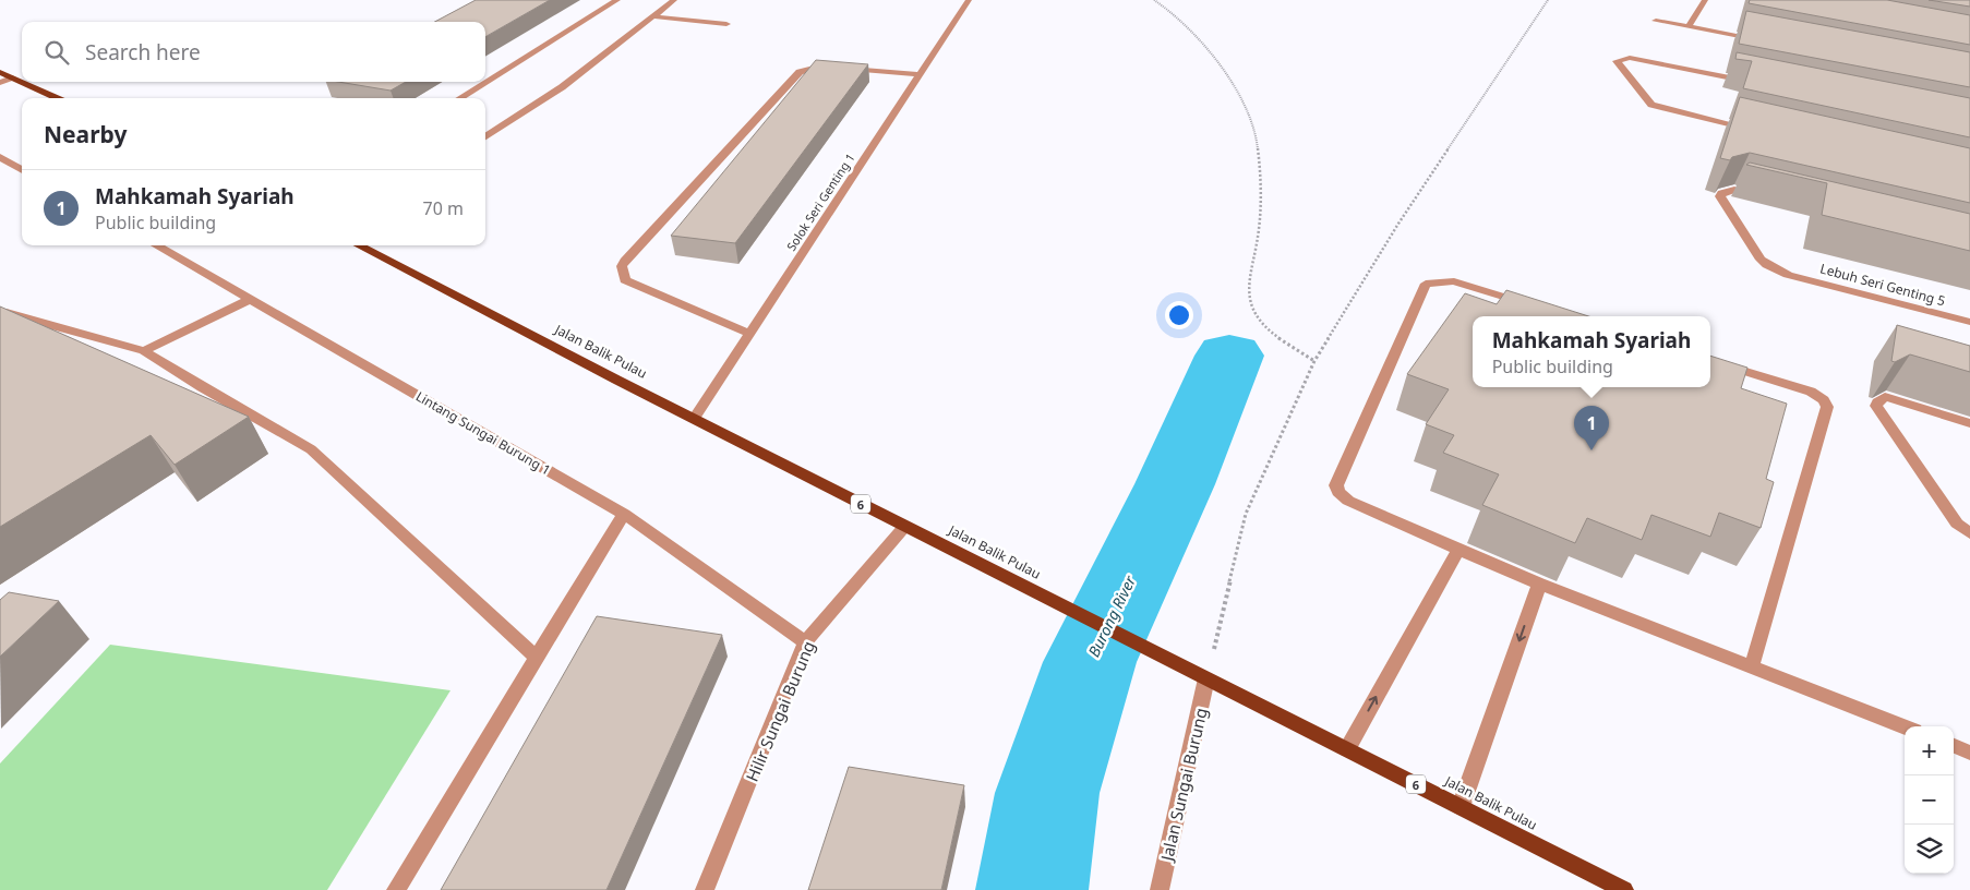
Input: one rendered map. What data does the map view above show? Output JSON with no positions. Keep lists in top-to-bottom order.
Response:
{
  "streets": {
    "main road": ["Jalan Balik Pulau", "6"],
    "street": [
      "Solok Seri Genting 1",
      "Lebuh Seri Genting 5",
      "Lintang Sungai Burung 1",
      "Hilir Sungai Burung",
      "Jalan Sungai Burung"
    ]
  },
  "crossings": [
    ["Solok Seri Genting 1", "Jalan Balik Pulau"],
    ["Jalan Balik Pulau", "Hilir Sungai Burung"],
    ["Jalan Balik Pulau", "Jalan Sungai Burung"],
    ["Lintang Sungai Burung 1", "Hilir Sungai Burung"]
  ],
  "water": ["Burong River"],
  "page": {
    "search": "Search here",
    "heading": "Nearby",
    "list": [
      {
        "mark": "1",
        "name": "Mahkamah Syariah",
        "note": "Public building",
        "value": "70 m"
      }
    ],
    "popup": ["Mahkamah Syariah", "Public building"],
    "pins": "1",
    "map_buttons": ["+", "−"]
  }
}
